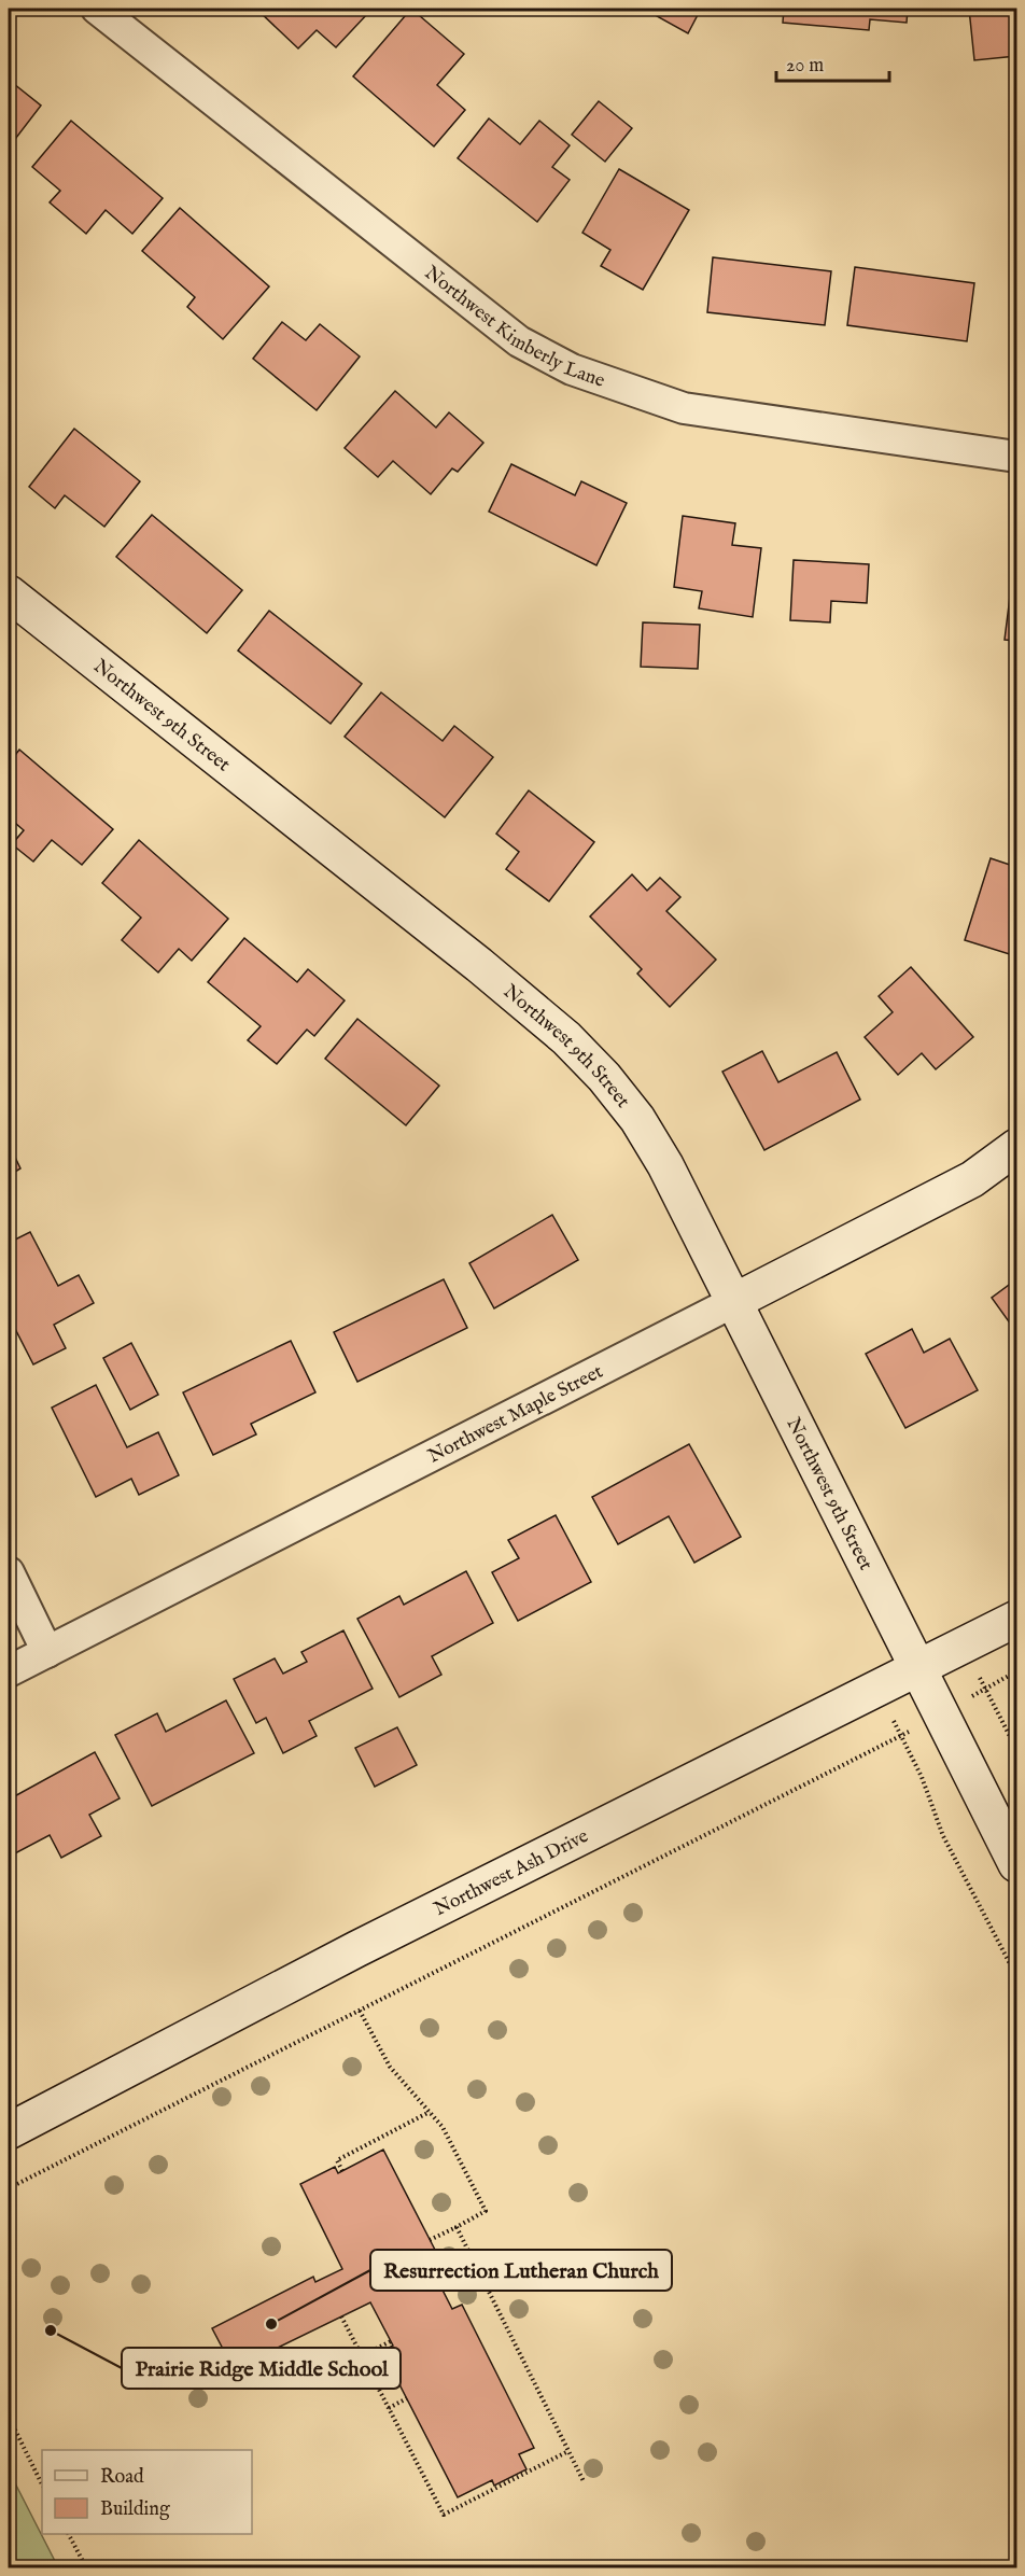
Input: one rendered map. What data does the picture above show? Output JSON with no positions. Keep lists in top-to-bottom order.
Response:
{
  "streets": {
    "street": [
      "Northwest Kimberly Lane",
      "Northwest 9th Street",
      "Northwest Maple Street",
      "Northwest Ash Drive"
    ]
  },
  "crossings": [
    ["Northwest 9th Street", "Northwest Maple Street"],
    ["Northwest 9th Street", "Northwest Ash Drive"]
  ],
  "places": ["Resurrection Lutheran Church", "Prairie Ridge Middle School"],
  "legend": ["Road", "Building"],
  "scale_bar": "20 m"
}
